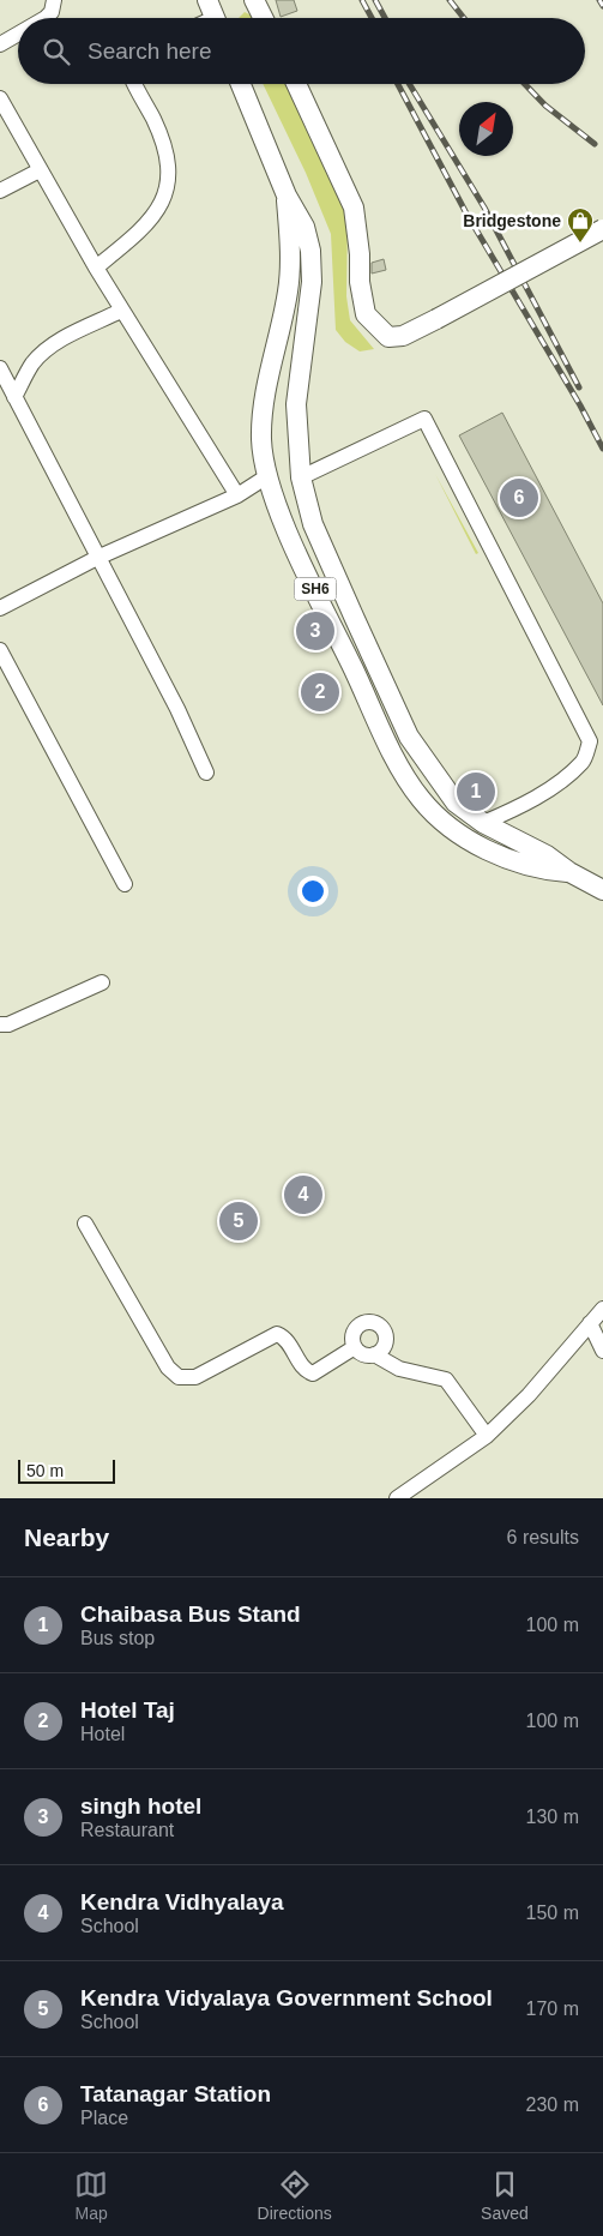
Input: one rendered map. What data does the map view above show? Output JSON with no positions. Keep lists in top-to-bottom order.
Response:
{
  "streets": {
    "main road": ["SH6"]
  },
  "places": {
    "shop": ["Bridgestone"]
  },
  "scale_bar": "50 m",
  "north": "top right",
  "page": {
    "search": "Search here",
    "pins": [
      "6",
      "3",
      "2",
      "1",
      "4",
      "5"
    ],
    "scale": "50 m",
    "heading": ["Nearby", "6 results"],
    "list": [
      {
        "mark": "1",
        "name": "Chaibasa Bus Stand",
        "note": "Bus stop",
        "value": "100 m"
      },
      {
        "mark": "2",
        "name": "Hotel Taj",
        "note": "Hotel",
        "value": "100 m"
      },
      {
        "mark": "3",
        "name": "singh hotel",
        "note": "Restaurant",
        "value": "130 m"
      },
      {
        "mark": "4",
        "name": "Kendra Vidhyalaya",
        "note": "School",
        "value": "150 m"
      },
      {
        "mark": "5",
        "name": "Kendra Vidyalaya Government School",
        "note": "School",
        "value": "170 m"
      },
      {
        "mark": "6",
        "name": "Tatanagar Station",
        "note": "Place",
        "value": "230 m"
      }
    ],
    "nav": ["Map", "Directions", "Saved"]
  }
}
